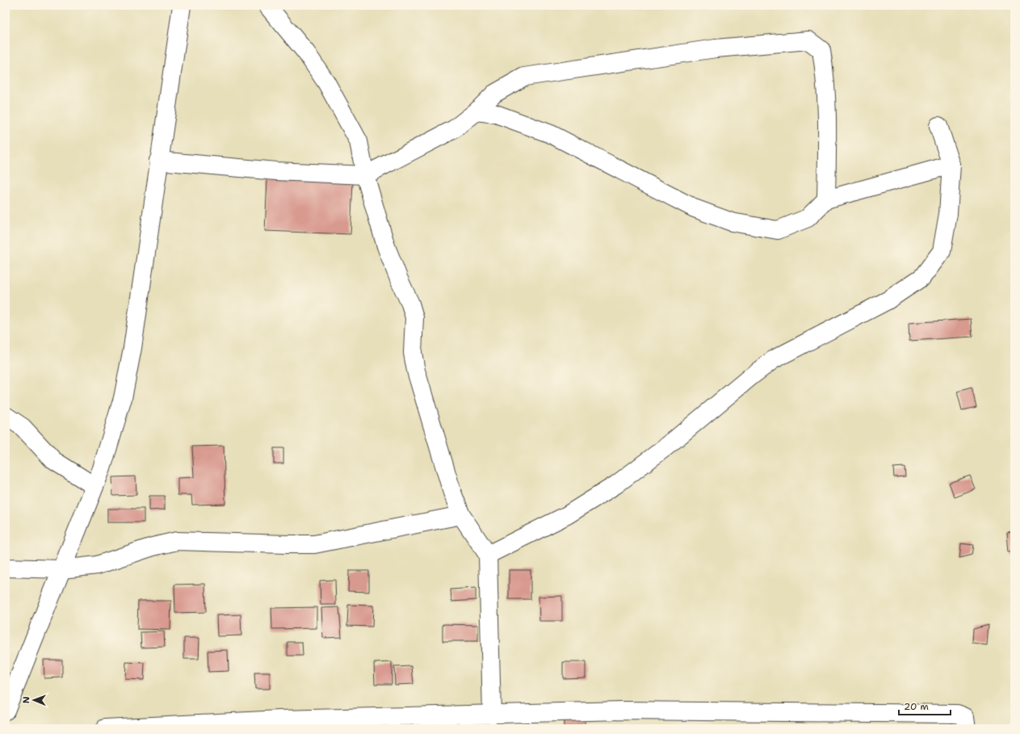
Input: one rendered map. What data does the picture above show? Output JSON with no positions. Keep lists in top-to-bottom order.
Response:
{
  "scale_bar": "20 m",
  "north": "left"
}
